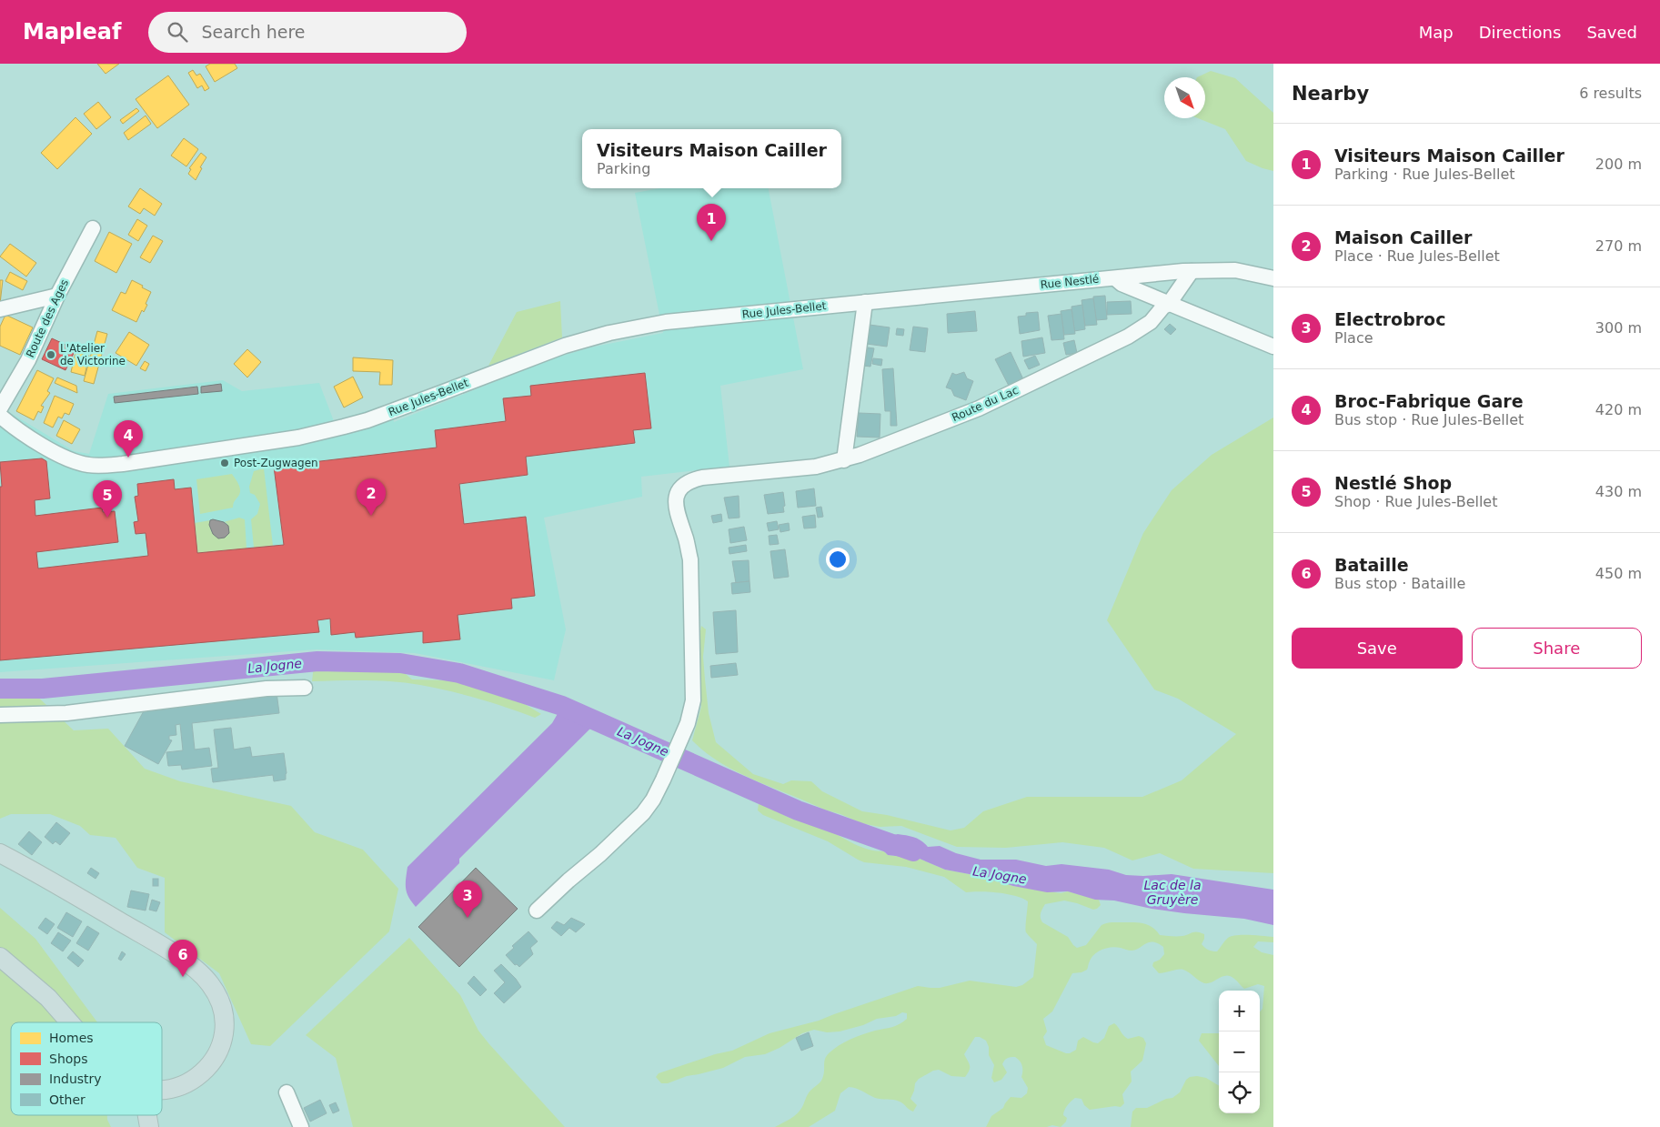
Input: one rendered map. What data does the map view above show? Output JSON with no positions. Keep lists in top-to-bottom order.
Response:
{
  "streets": {
    "street": [
      "Rue Nestlé",
      "Rue Jules-Bellet",
      "Route des Ages",
      "Route du Lac"
    ]
  },
  "crossings": [
    ["Rue Nestlé", "Rue Jules-Bellet"],
    ["Rue Nestlé", "Route du Lac"]
  ],
  "water": ["La Jogne", "Lac de la Gruyère"],
  "places": ["L'Atelier de Victorine", "Post-Zugwagen"],
  "legend": [
    "Homes",
    "Shops",
    "Industry",
    "Other"
  ],
  "north": "bottom right",
  "page": {
    "header": "Mapleaf",
    "search": "Search here",
    "nav": ["Map", "Directions", "Saved"],
    "heading": ["Nearby", "6 results"],
    "list": [
      {
        "mark": "1",
        "name": "Visiteurs Maison Cailler",
        "note": "Parking · Rue Jules-Bellet",
        "value": "200 m"
      },
      {
        "mark": "2",
        "name": "Maison Cailler",
        "note": "Place · Rue Jules-Bellet",
        "value": "270 m"
      },
      {
        "mark": "3",
        "name": "Electrobroc",
        "note": "Place",
        "value": "300 m"
      },
      {
        "mark": "4",
        "name": "Broc-Fabrique Gare",
        "note": "Bus stop · Rue Jules-Bellet",
        "value": "420 m"
      },
      {
        "mark": "5",
        "name": "Nestlé Shop",
        "note": "Shop · Rue Jules-Bellet",
        "value": "430 m"
      },
      {
        "mark": "6",
        "name": "Bataille",
        "note": "Bus stop · Bataille",
        "value": "450 m"
      }
    ],
    "popup": ["Visiteurs Maison Cailler", "Parking"],
    "pins": [
      "1",
      "4",
      "2",
      "5",
      "3",
      "6"
    ],
    "buttons": ["Save", "Share"],
    "map_buttons": ["+", "−"]
  }
}
